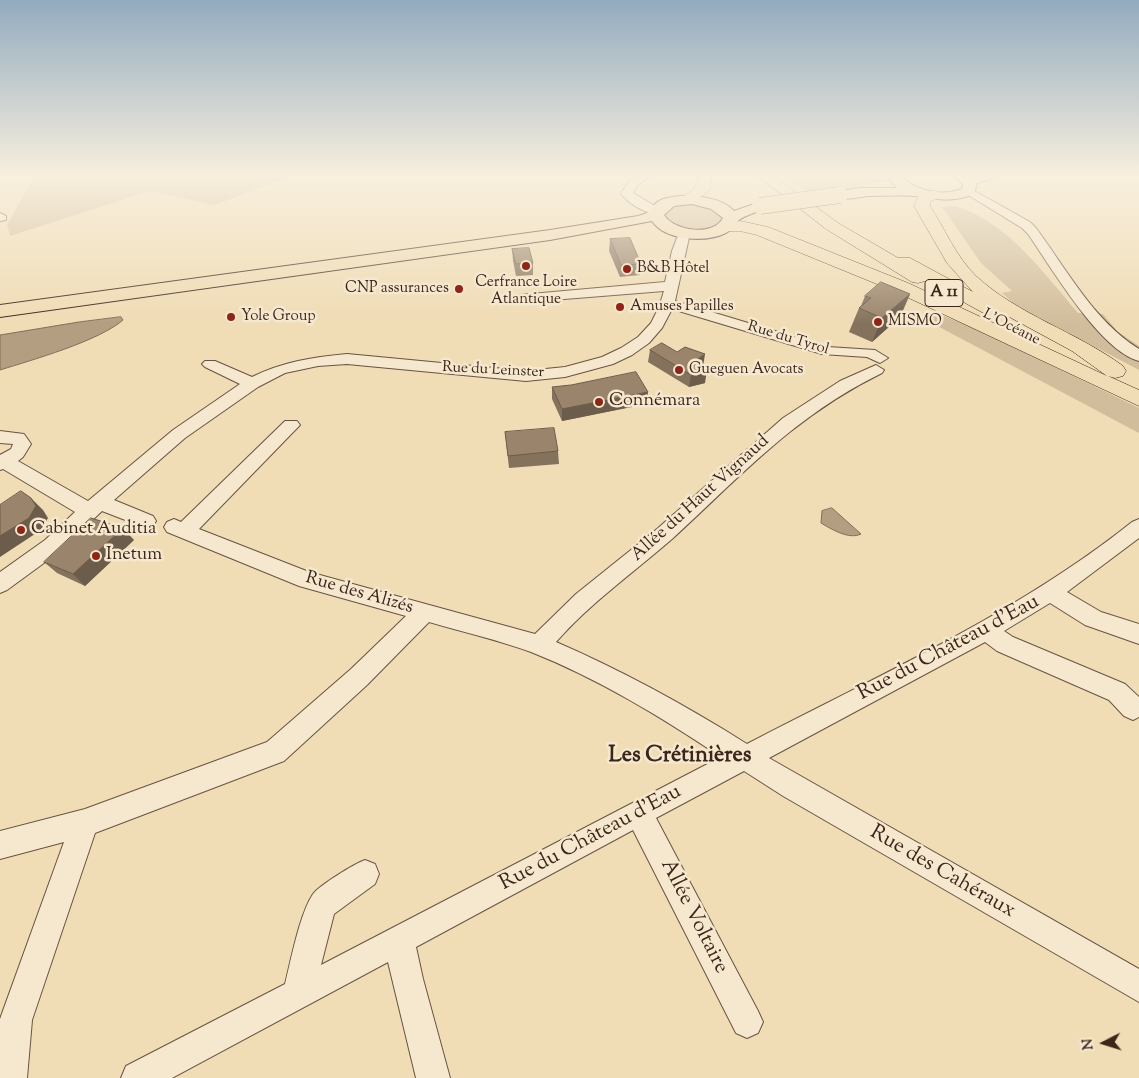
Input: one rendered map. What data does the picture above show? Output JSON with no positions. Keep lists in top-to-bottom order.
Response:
{
  "streets": {
    "highway": ["A 11", "L’Océane"],
    "street": [
      "Rue du Tyrol",
      "Rue du Leinster",
      "Allée du Haut Vignaud",
      "Rue des Alizés",
      "Rue du Château d'Eau",
      "Rue des Cahéraux",
      "Allée Voltaire"
    ]
  },
  "crossings": [
    ["Rue du Tyrol", "Rue du Leinster"],
    ["Rue du Tyrol", "Allée du Haut Vignaud"],
    ["Allée du Haut Vignaud", "Rue des Alizés"],
    ["Rue des Alizés", "Rue du Château d'Eau"],
    ["Rue des Alizés", "Rue des Cahéraux"],
    ["Rue du Château d'Eau", "Rue des Cahéraux"],
    ["Rue du Château d'Eau", "Allée Voltaire"]
  ],
  "districts": ["Les Crétinières"],
  "places": [
    "Cerfrance Loire Atlantique",
    "B&B Hôtel",
    "CNP assurances",
    "Amuses Papilles",
    "Yole Group",
    "MISMO",
    "Gueguen Avocats",
    "Connémara",
    "Cabinet Auditia",
    "Inetum"
  ],
  "north": "left"
}
